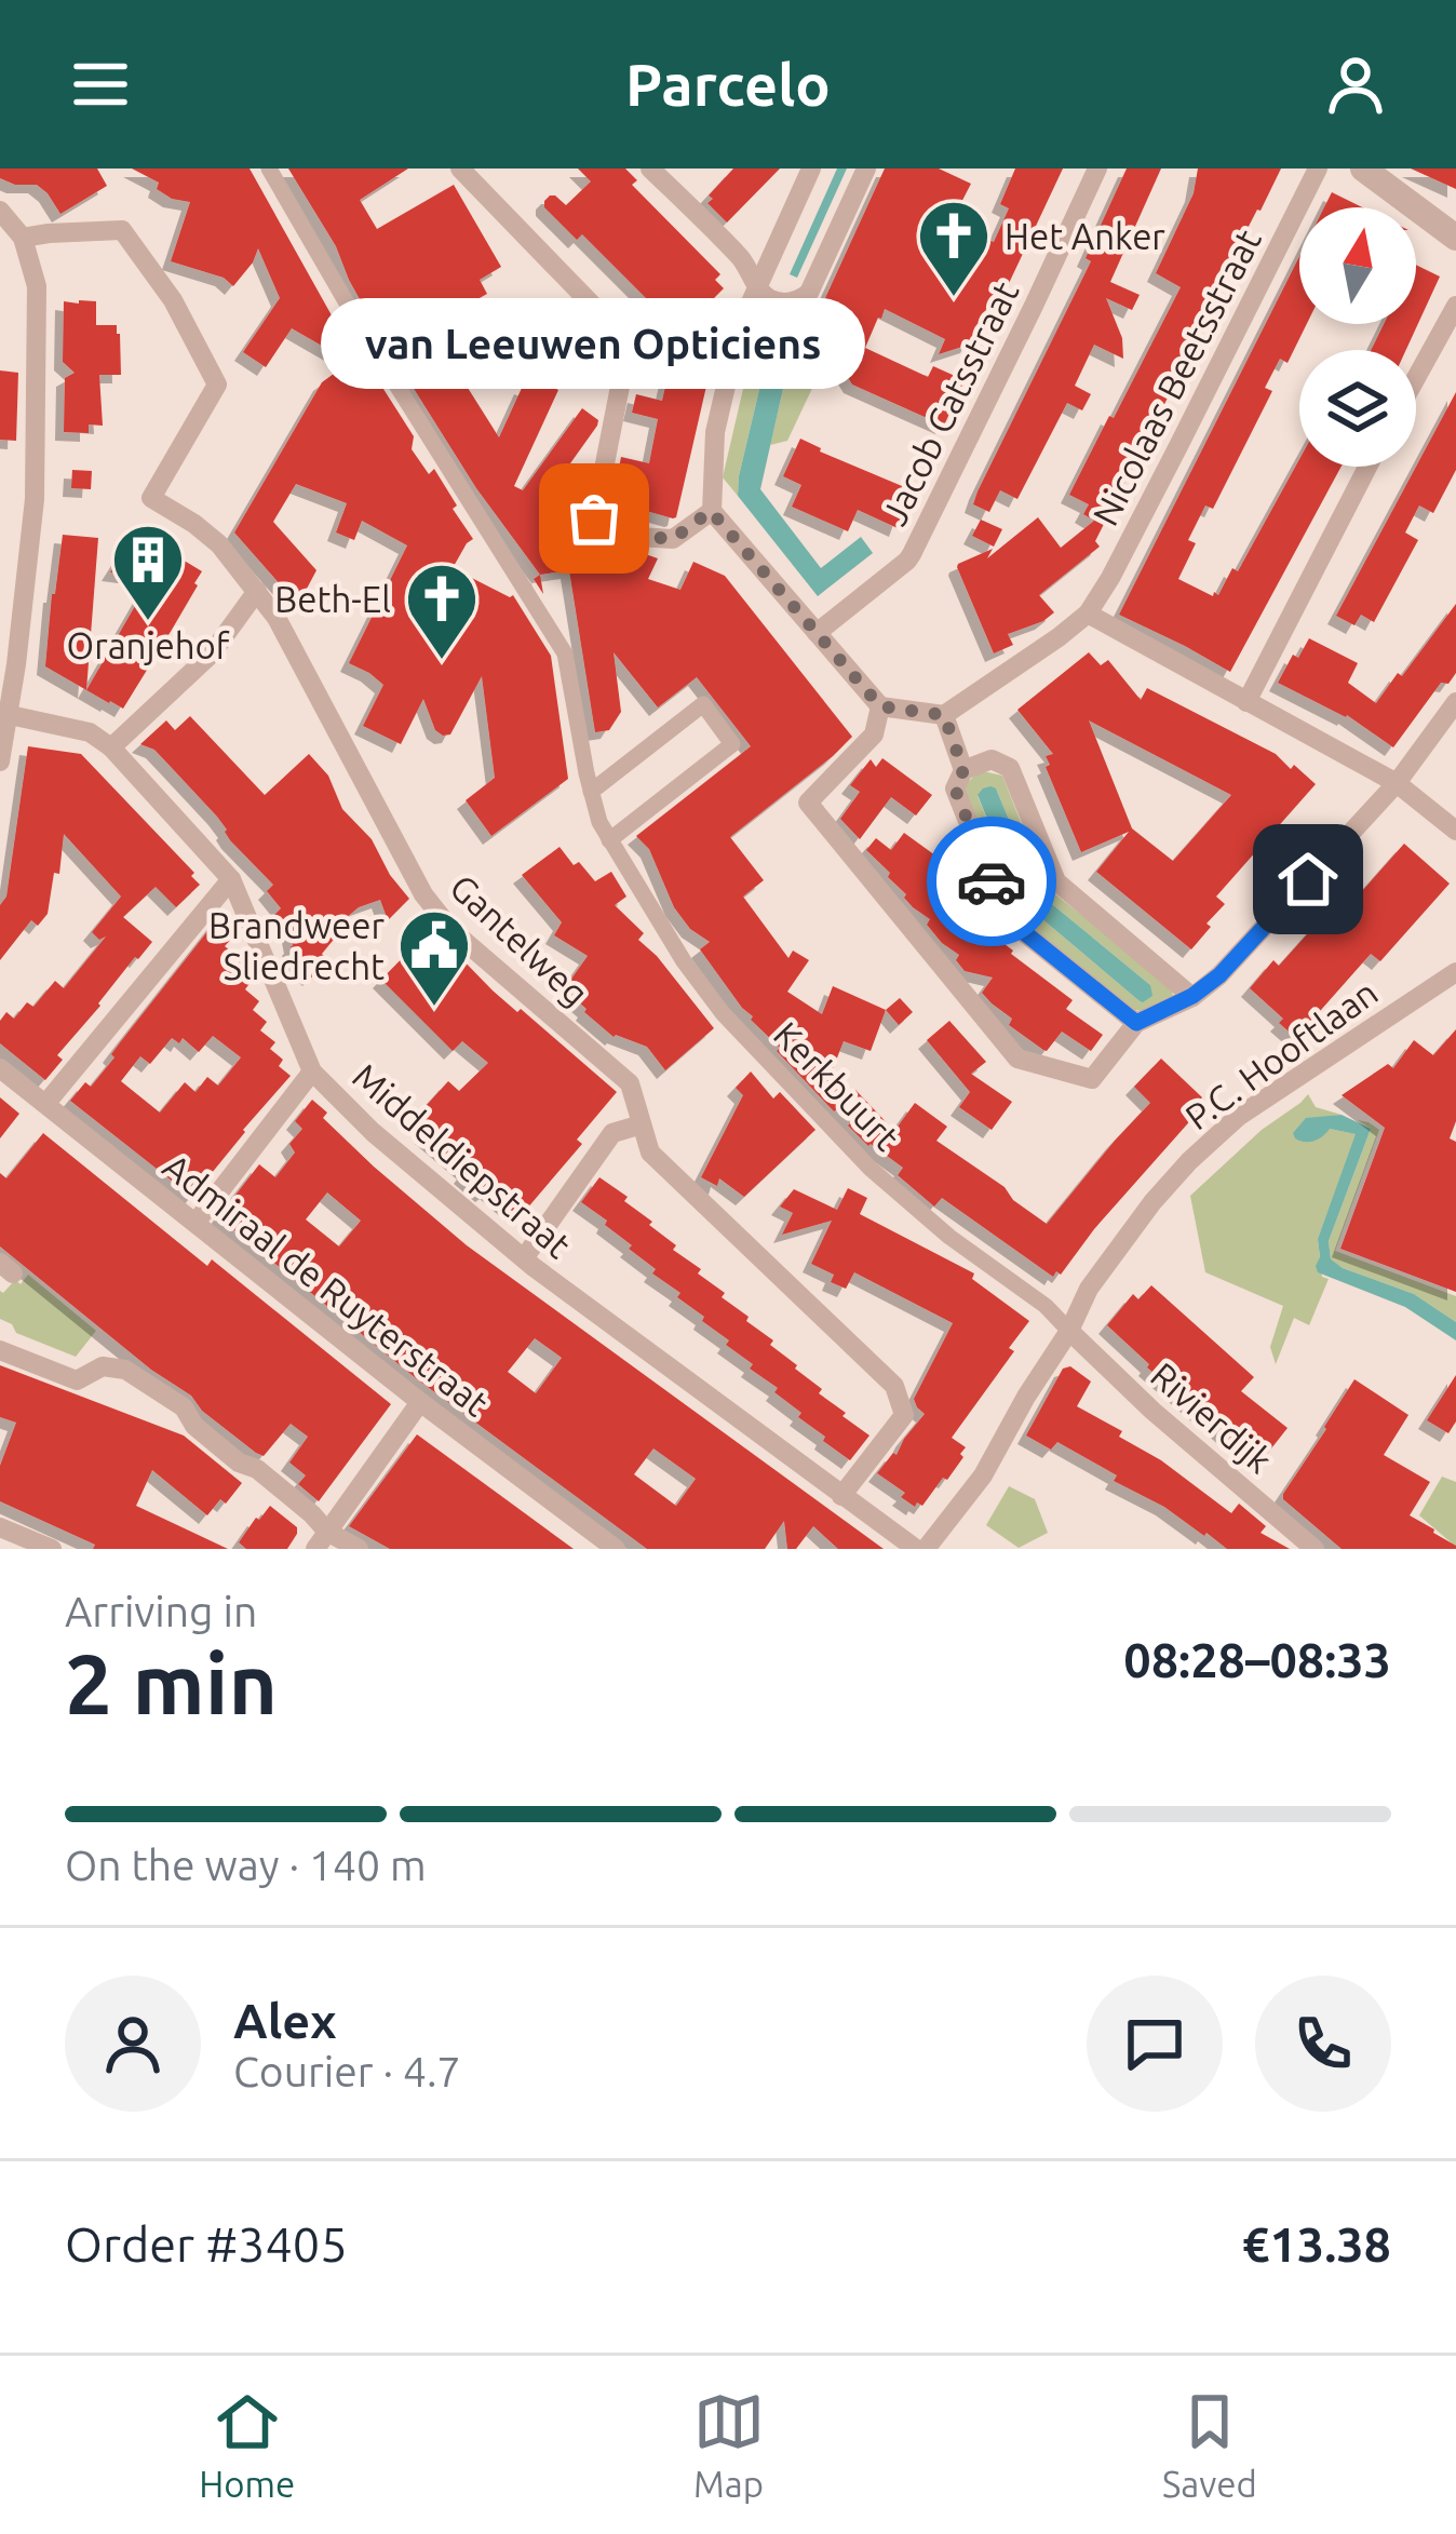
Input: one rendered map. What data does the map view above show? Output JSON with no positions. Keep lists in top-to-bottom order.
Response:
{
  "streets": {
    "street": [
      "Nicolaas Beetsstraat",
      "Jacob Catsstraat",
      "Gantelweg",
      "P.C. Hooftlaan",
      "Kerkbuurt",
      "Middeldiepstraat",
      "Admiraal de Ruyterstraat",
      "Rivierdijk"
    ]
  },
  "crossings": [
    ["Gantelweg", "Middeldiepstraat"],
    ["P.C. Hooftlaan", "Kerkbuurt"],
    ["P.C. Hooftlaan", "Middeldiepstraat"],
    ["P.C. Hooftlaan", "Rivierdijk"],
    ["Kerkbuurt", "Rivierdijk"]
  ],
  "places": {
    "church": ["Het Anker", "Beth-El"],
    "other": ["van Leeuwen Opticiens"],
    "building": ["Oranjehof"],
    "public building": ["Brandweer Sliedrecht"]
  },
  "north": "top",
  "page": {
    "header": "Parcelo",
    "bubble": "van Leeuwen Opticiens",
    "heading": ["2 min", "Arriving in", "08:28–08:33"],
    "panel": [
      "Alex",
      "Courier · 4.7",
      "Order #3405",
      "€13.38"
    ],
    "bar": "On the way · 140 m",
    "tabs": ["Home", "Map", "Saved"]
  }
}
